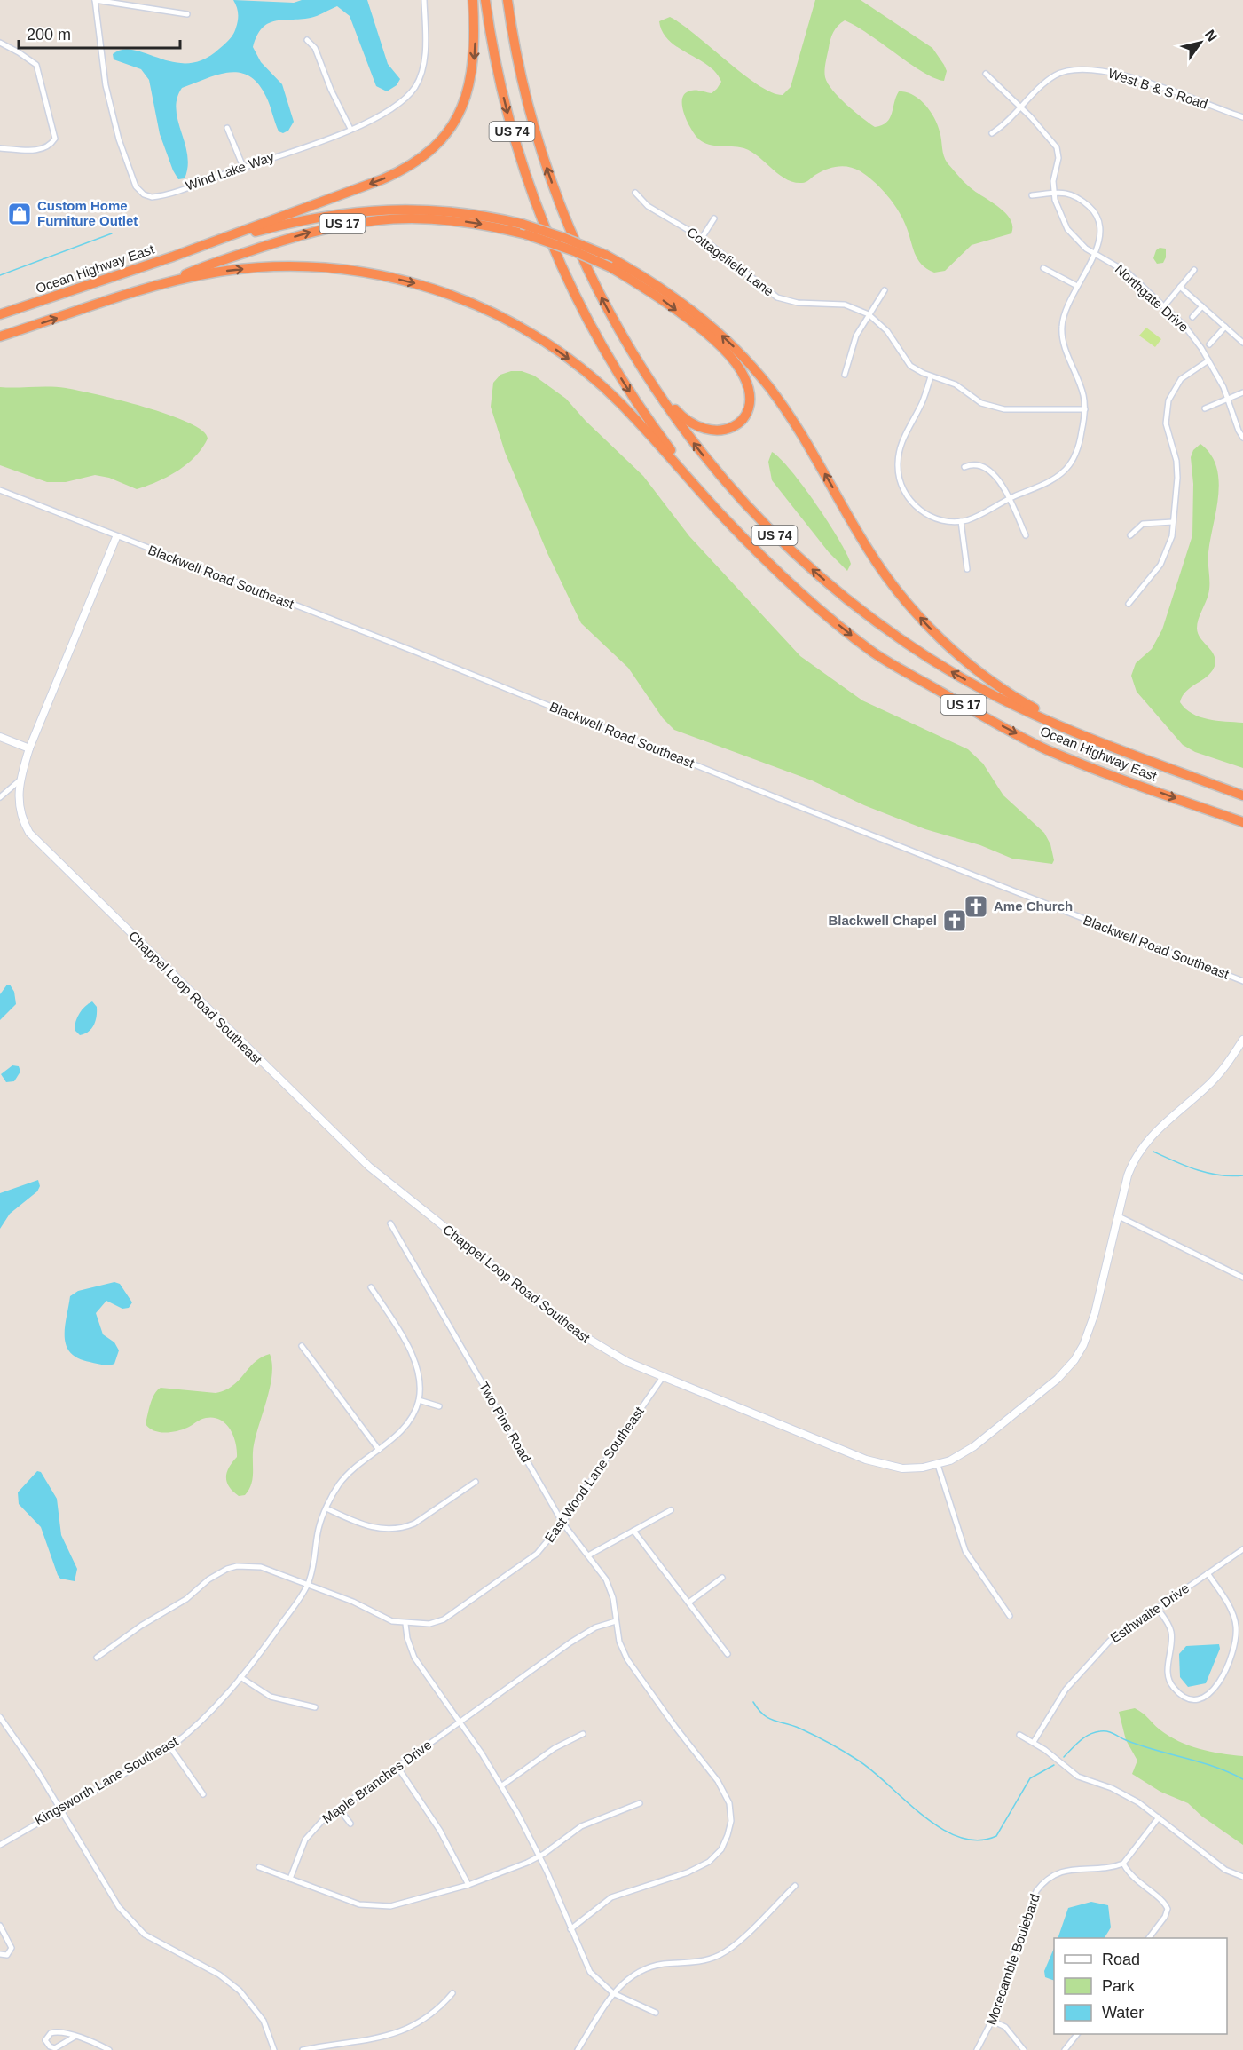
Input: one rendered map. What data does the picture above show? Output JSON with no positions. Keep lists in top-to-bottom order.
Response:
{
  "streets": {
    "highway": ["US 74", "US 17", "Ocean Highway East"],
    "street": [
      "West B & S Road",
      "Wind Lake Way",
      "Cottagefield Lane",
      "Northgate Drive",
      "Blackwell Road Southeast",
      "Chappel Loop Road Southeast",
      "Two Pine Road",
      "East Wood Lane Southeast",
      "Esthwaite Drive",
      "Kingsworth Lane Southeast",
      "Maple Branches Drive",
      "Morecamble Boulebard"
    ]
  },
  "crossings": [
    ["West B & S Road", "Northgate Drive"],
    ["US 74", "US 17"],
    ["US 74", "Ocean Highway East"],
    ["US 17", "Ocean Highway East"],
    ["Blackwell Road Southeast", "Chappel Loop Road Southeast"],
    ["Chappel Loop Road Southeast", "East Wood Lane Southeast"],
    ["Two Pine Road", "East Wood Lane Southeast"],
    ["Two Pine Road", "Maple Branches Drive"],
    ["East Wood Lane Southeast", "Kingsworth Lane Southeast"]
  ],
  "places": {
    "shop": ["Custom Home Furniture Outlet"],
    "church": ["Ame Church", "Blackwell Chapel"]
  },
  "legend": ["Road", "Park", "Water"],
  "scale_bar": "200 m",
  "north": "top right"
}
